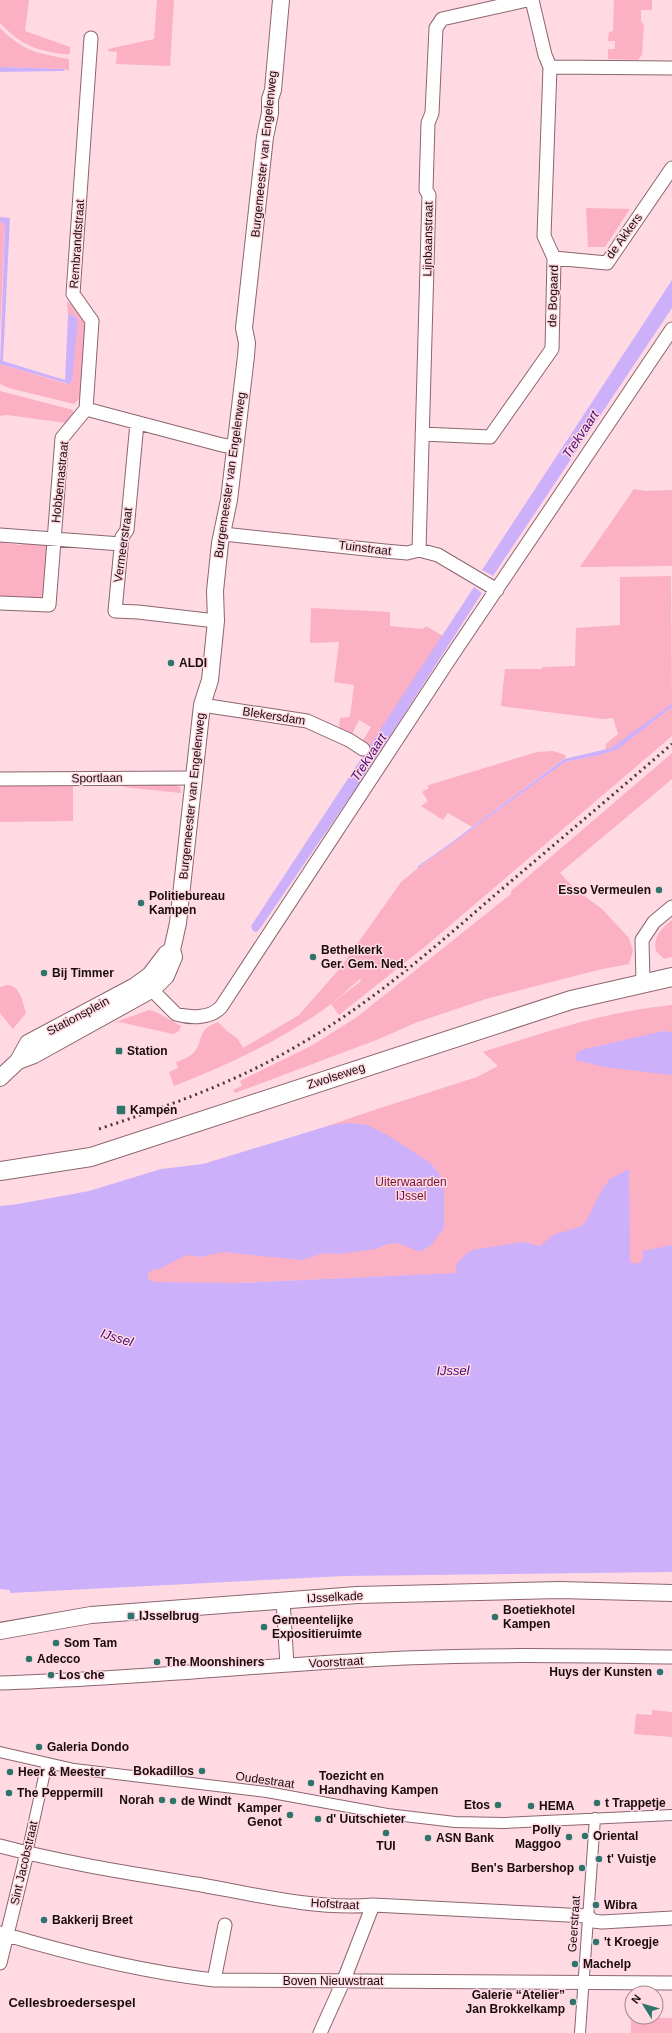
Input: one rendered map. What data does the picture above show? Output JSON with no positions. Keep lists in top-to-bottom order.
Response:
{
  "streets": {
    "main road": ["Zwolseweg"],
    "street": [
      "Burgemeester van Engelenweg",
      "de Akkers",
      "Lijnbaanstraat",
      "Rembrandtstraat",
      "de Bogaard",
      "Hobbemastraat",
      "Vermeerstraat",
      "Tuinstraat",
      "Blekersdam",
      "Sportlaan",
      "Stationsplein",
      "IJsselkade",
      "Voorstraat",
      "Oudestraat",
      "Sint Jacobstraat",
      "Hofstraat",
      "Geerstraat",
      "Boven Nieuwstraat"
    ]
  },
  "crossings": [
    ["Burgemeester van Engelenweg", "Vermeerstraat"],
    ["Burgemeester van Engelenweg", "Tuinstraat"],
    ["Burgemeester van Engelenweg", "Blekersdam"],
    ["Burgemeester van Engelenweg", "Sportlaan"],
    ["Burgemeester van Engelenweg", "Stationsplein"],
    ["de Akkers", "de Bogaard"],
    ["Lijnbaanstraat", "de Bogaard"],
    ["Lijnbaanstraat", "Tuinstraat"],
    ["Rembrandtstraat", "Hobbemastraat"],
    ["Hobbemastraat", "Vermeerstraat"],
    ["Oudestraat", "Sint Jacobstraat"],
    ["Oudestraat", "Geerstraat"],
    ["Sint Jacobstraat", "Hofstraat"],
    ["Sint Jacobstraat", "Boven Nieuwstraat"],
    ["Hofstraat", "Geerstraat"],
    ["Geerstraat", "Boven Nieuwstraat"]
  ],
  "districts": ["Cellesbroedersespel"],
  "water": ["Trekvaart", "IJssel"],
  "parks": ["Uiterwaarden IJssel"],
  "places": {
    "other": [
      "ALDI",
      "Esso Vermeulen",
      "Politiebureau Kampen",
      "Bethelkerk Ger. Gem. Ned.",
      "Bij Timmer",
      "Boetiekhotel Kampen",
      "Gemeentelijke Expositieruimte",
      "Som Tam",
      "Adecco",
      "The Moonshiners",
      "Huys der Kunsten",
      "Los che",
      "Galeria Dondo",
      "Bokadillos",
      "Heer & Meester",
      "Toezicht en Handhaving Kampen",
      "The Peppermill",
      "Norah",
      "de Windt",
      "t Trappetje",
      "Etos",
      "HEMA",
      "Kamper Genot",
      "d' Uutschieter",
      "TUI",
      "Oriental",
      "Polly Maggoo",
      "ASN Bank",
      "t' Vuistje",
      "Ben's Barbershop",
      "Wibra",
      "Bakkerij Breet",
      "'t Kroegje",
      "Machelp",
      "Galerie “Atelier” Jan Brokkelkamp"
    ],
    "transit": ["Station", "Kampen", "IJsselbrug"]
  },
  "north": "top left"
}
